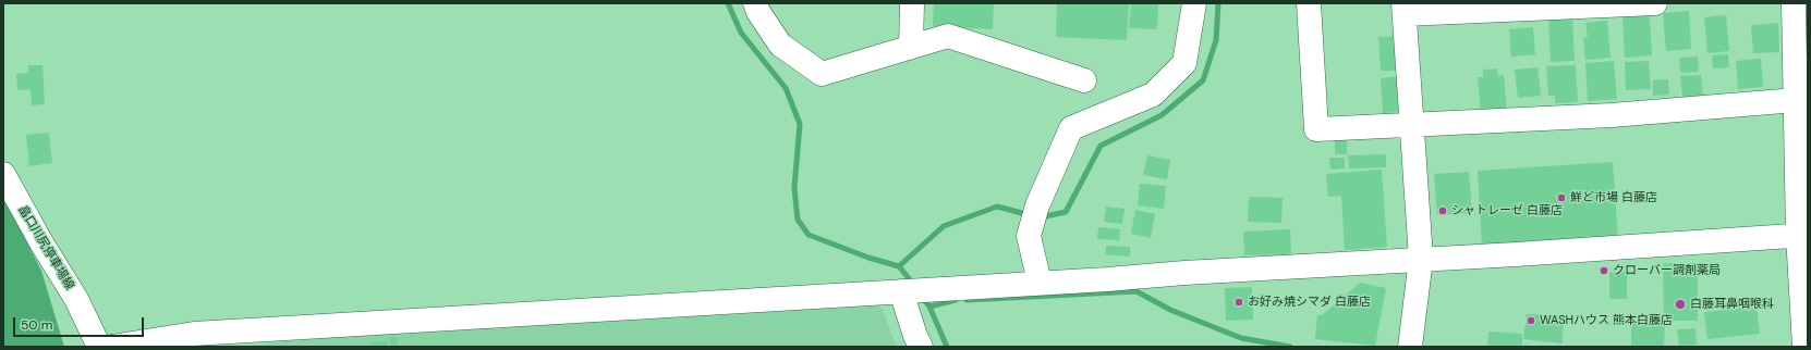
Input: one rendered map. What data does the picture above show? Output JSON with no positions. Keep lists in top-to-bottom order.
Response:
{
  "streets": {
    "street": ["畠口川尻停車場線"]
  },
  "places": [
    "鮮ど市場 白藤店",
    "シャトレーゼ 白藤店",
    "クローバー調剤薬局",
    "お好み焼シマダ 白藤店",
    "白藤耳鼻咽喉科",
    "WASHハウス 熊本白藤店"
  ],
  "scale_bar": "50 m"
}
